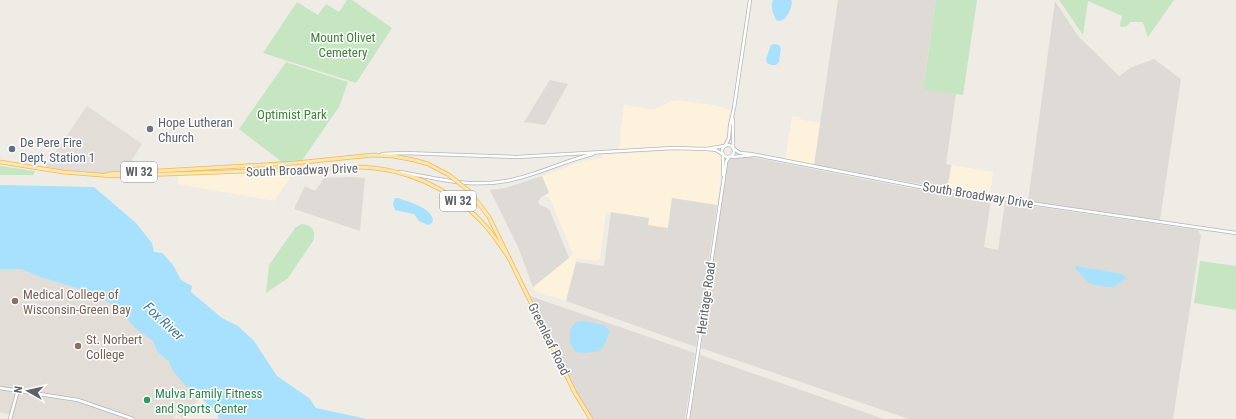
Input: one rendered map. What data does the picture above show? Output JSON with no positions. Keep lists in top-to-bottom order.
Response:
{
  "streets": {
    "main road": [
      "South Broadway Drive",
      "WI 32",
      "Heritage Road",
      "Greenleaf Road"
    ]
  },
  "crossings": [
    ["South Broadway Drive", "WI 32"],
    ["South Broadway Drive", "Heritage Road"],
    ["WI 32", "Greenleaf Road"]
  ],
  "water": ["Fox River"],
  "parks": ["Mount Olivet Cemetery", "Optimist Park"],
  "places": [
    "Hope Lutheran Church",
    "De Pere Fire Dept, Station 1",
    "Medical College of Wisconsin-Green Bay",
    "St. Norbert College",
    "Mulva Family Fitness and Sports Center"
  ],
  "north": "left"
}
